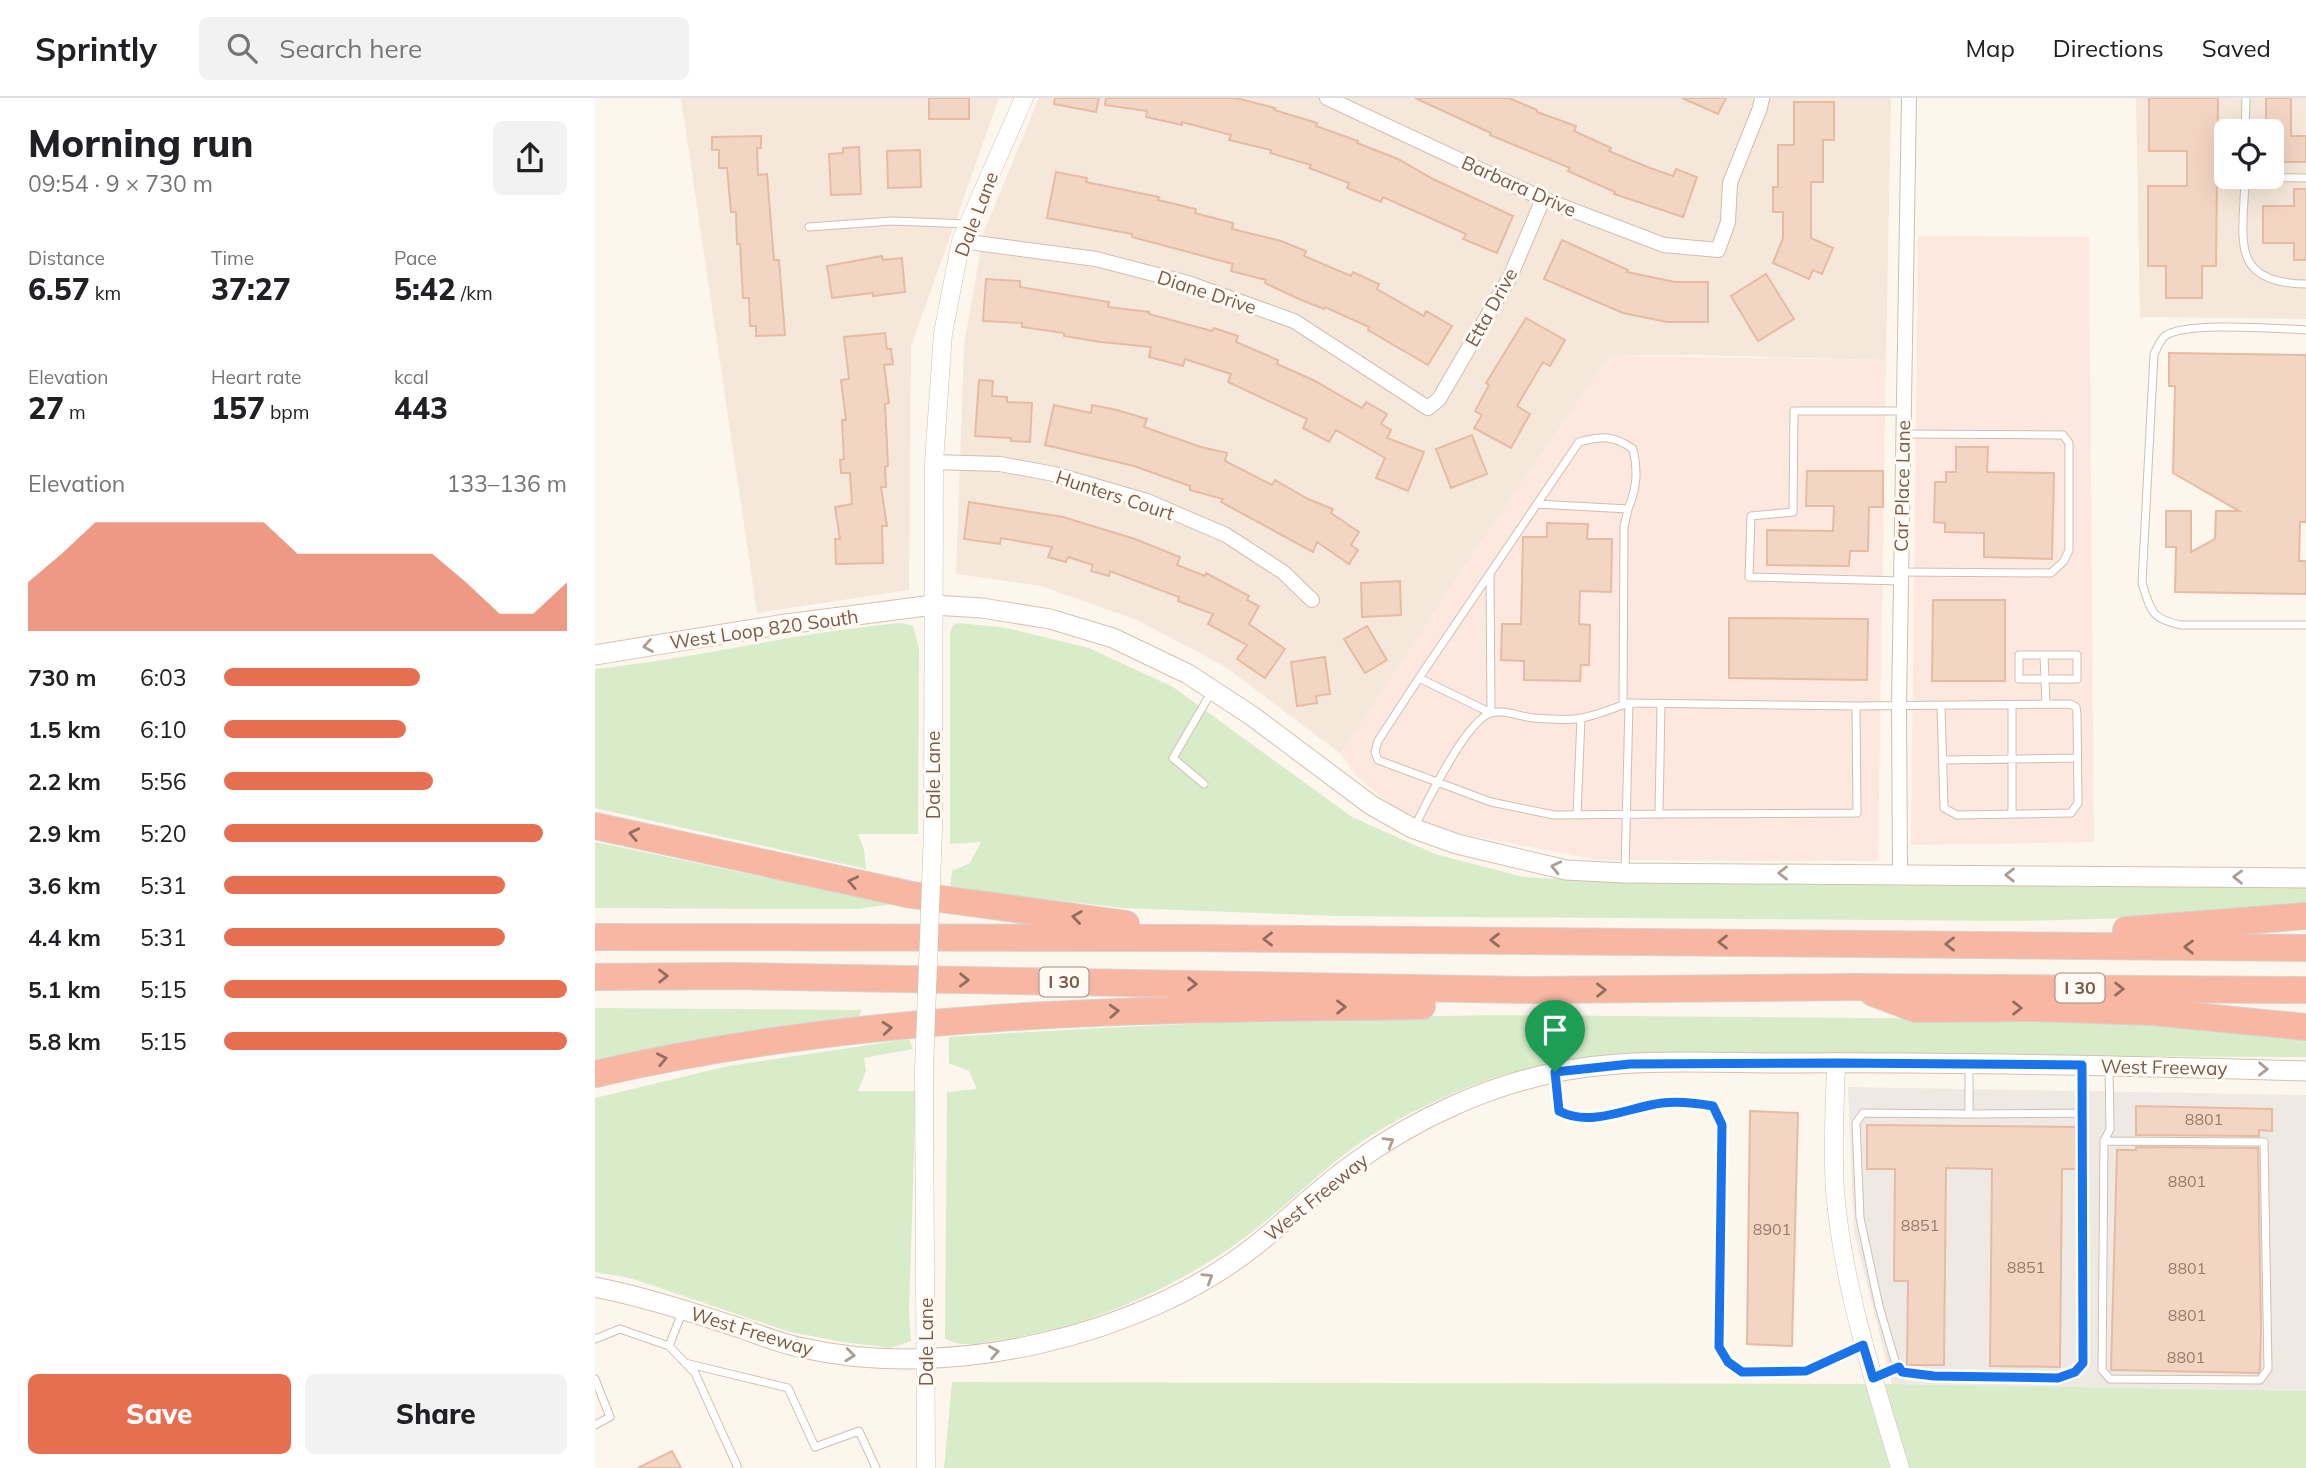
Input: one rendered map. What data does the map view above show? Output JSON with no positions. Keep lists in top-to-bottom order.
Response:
{
  "streets": {
    "highway": ["I 30"],
    "main road": ["West Loop 820 South", "West Freeway"],
    "street": [
      "Barbara Drive",
      "Dale Lane",
      "Diane Drive",
      "Etta Drive",
      "Car Place Lane",
      "Hunters Court"
    ]
  },
  "crossings": [
    ["Barbara Drive", "Etta Drive"],
    ["Dale Lane", "Diane Drive"],
    ["Dale Lane", "Hunters Court"],
    ["Dale Lane", "West Loop 820 South"],
    ["Dale Lane", "West Freeway"],
    ["Diane Drive", "Etta Drive"]
  ],
  "one_way": ["West Loop 820 South", "West Freeway"],
  "house_numbers": [
    "8801",
    "8801",
    "8851",
    "8901",
    "8851",
    "8801",
    "8801",
    "8801"
  ],
  "page": {
    "header": "Sprintly",
    "search": "Search here",
    "nav": ["Map", "Directions", "Saved"],
    "heading": ["Morning run", "09:54 · 9 × 730 m"],
    "stats": [
      ["Distance", "6.57 km"],
      ["Time", "37:27"],
      ["Pace", "5:42 /km"],
      ["Elevation", "27 m"],
      ["Heart rate", "157 bpm"],
      ["kcal", "443"]
    ],
    "chart": ["Elevation", "133–136 m"],
    "list": [
      {
        "name": "730 m",
        "note": "6:03"
      },
      {
        "name": "1.5 km",
        "note": "6:10"
      },
      {
        "name": "2.2 km",
        "note": "5:56"
      },
      {
        "name": "2.9 km",
        "note": "5:20"
      },
      {
        "name": "3.6 km",
        "note": "5:31"
      },
      {
        "name": "4.4 km",
        "note": "5:31"
      },
      {
        "name": "5.1 km",
        "note": "5:15"
      },
      {
        "name": "5.8 km",
        "note": "5:15"
      }
    ],
    "buttons": ["Save", "Share"]
  }
}
